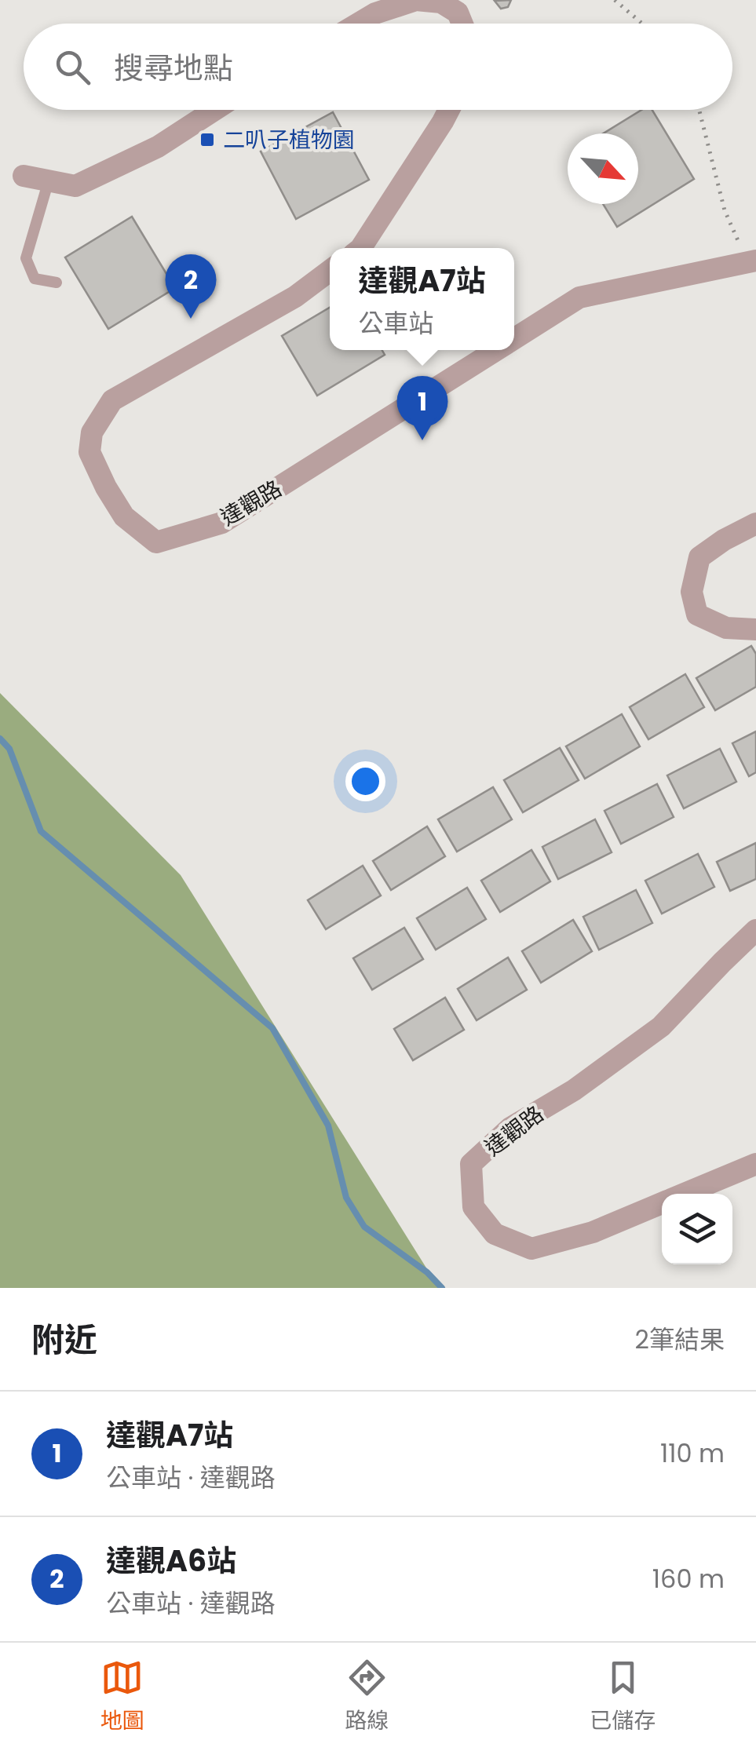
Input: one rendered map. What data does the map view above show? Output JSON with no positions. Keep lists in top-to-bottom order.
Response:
{
  "streets": {
    "street": ["達觀路"]
  },
  "places": {
    "transit": ["二叭子植物園"]
  },
  "north": "bottom right",
  "page": {
    "search": "搜尋地點",
    "popup": ["達觀A7站", "公車站"],
    "pins": ["2", "1"],
    "heading": ["附近", "2筆結果"],
    "list": [
      {
        "mark": "1",
        "name": "達觀A7站",
        "note": "公車站 · 達觀路",
        "value": "110 m"
      },
      {
        "mark": "2",
        "name": "達觀A6站",
        "note": "公車站 · 達觀路",
        "value": "160 m"
      }
    ],
    "nav": ["地圖", "路線", "已儲存"]
  }
}
